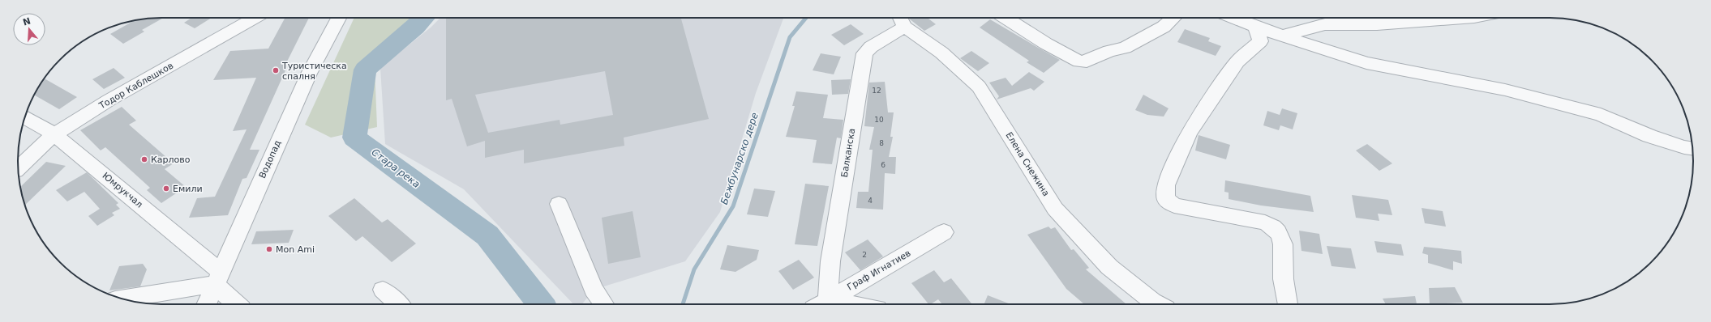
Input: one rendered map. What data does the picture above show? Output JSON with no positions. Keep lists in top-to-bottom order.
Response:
{
  "streets": {
    "street": [
      "Тодор Каблешков",
      "Балканска",
      "Водопад",
      "Елена Снежина",
      "Юмрукчал",
      "Граф Игнатиев"
    ]
  },
  "crossings": [
    ["Тодор Каблешков", "Юмрукчал"],
    ["Балканска", "Елена Снежина"],
    ["Водопад", "Юмрукчал"]
  ],
  "water": ["Бежбунарско дере", "Стара река"],
  "places": [
    "Туристическа спалня",
    "Карлово",
    "Емили",
    "Mon Ami"
  ],
  "house_numbers": [
    "12",
    "10",
    "8",
    "6",
    "4",
    "2"
  ],
  "north": "top"
}
